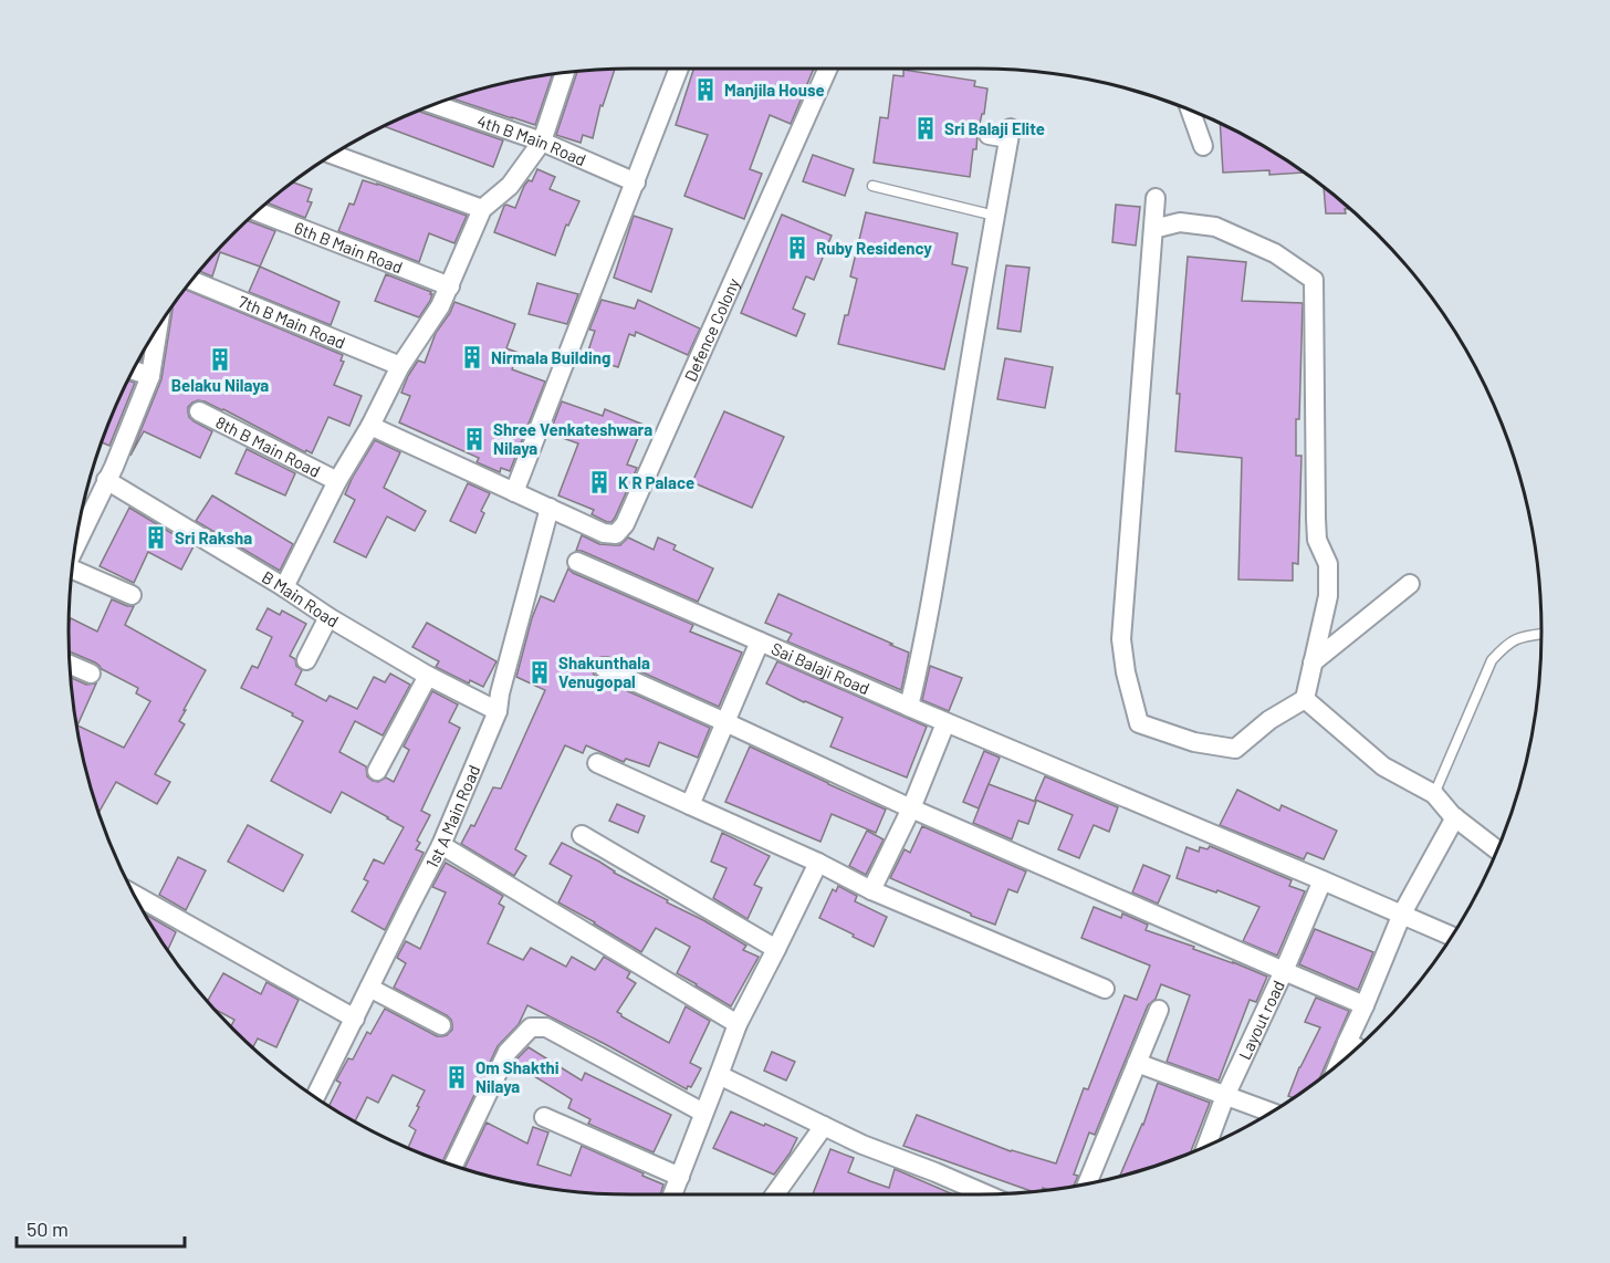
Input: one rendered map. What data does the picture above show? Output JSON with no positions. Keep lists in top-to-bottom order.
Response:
{
  "streets": {
    "street": [
      "4th B Main Road",
      "6th B Main Road",
      "7th B Main Road",
      "Defence Colony",
      "8th B Main Road",
      "B Main Road",
      "Sai Balaji Road",
      "1st A Main Road",
      "Layout road"
    ]
  },
  "crossings": [
    ["Defence Colony", "1st A Main Road"],
    ["B Main Road", "1st A Main Road"],
    ["Sai Balaji Road", "Layout road"]
  ],
  "places": {
    "building": [
      "Manjila House",
      "Sri Balaji Elite",
      "Ruby Residency",
      "Nirmala Building",
      "Belaku Nilaya",
      "Shree Venkateshwara Nilaya",
      "K R Palace",
      "Sri Raksha",
      "Shakunthala Venugopal",
      "Om Shakthi Nilaya"
    ]
  },
  "scale_bar": "50 m"
}
